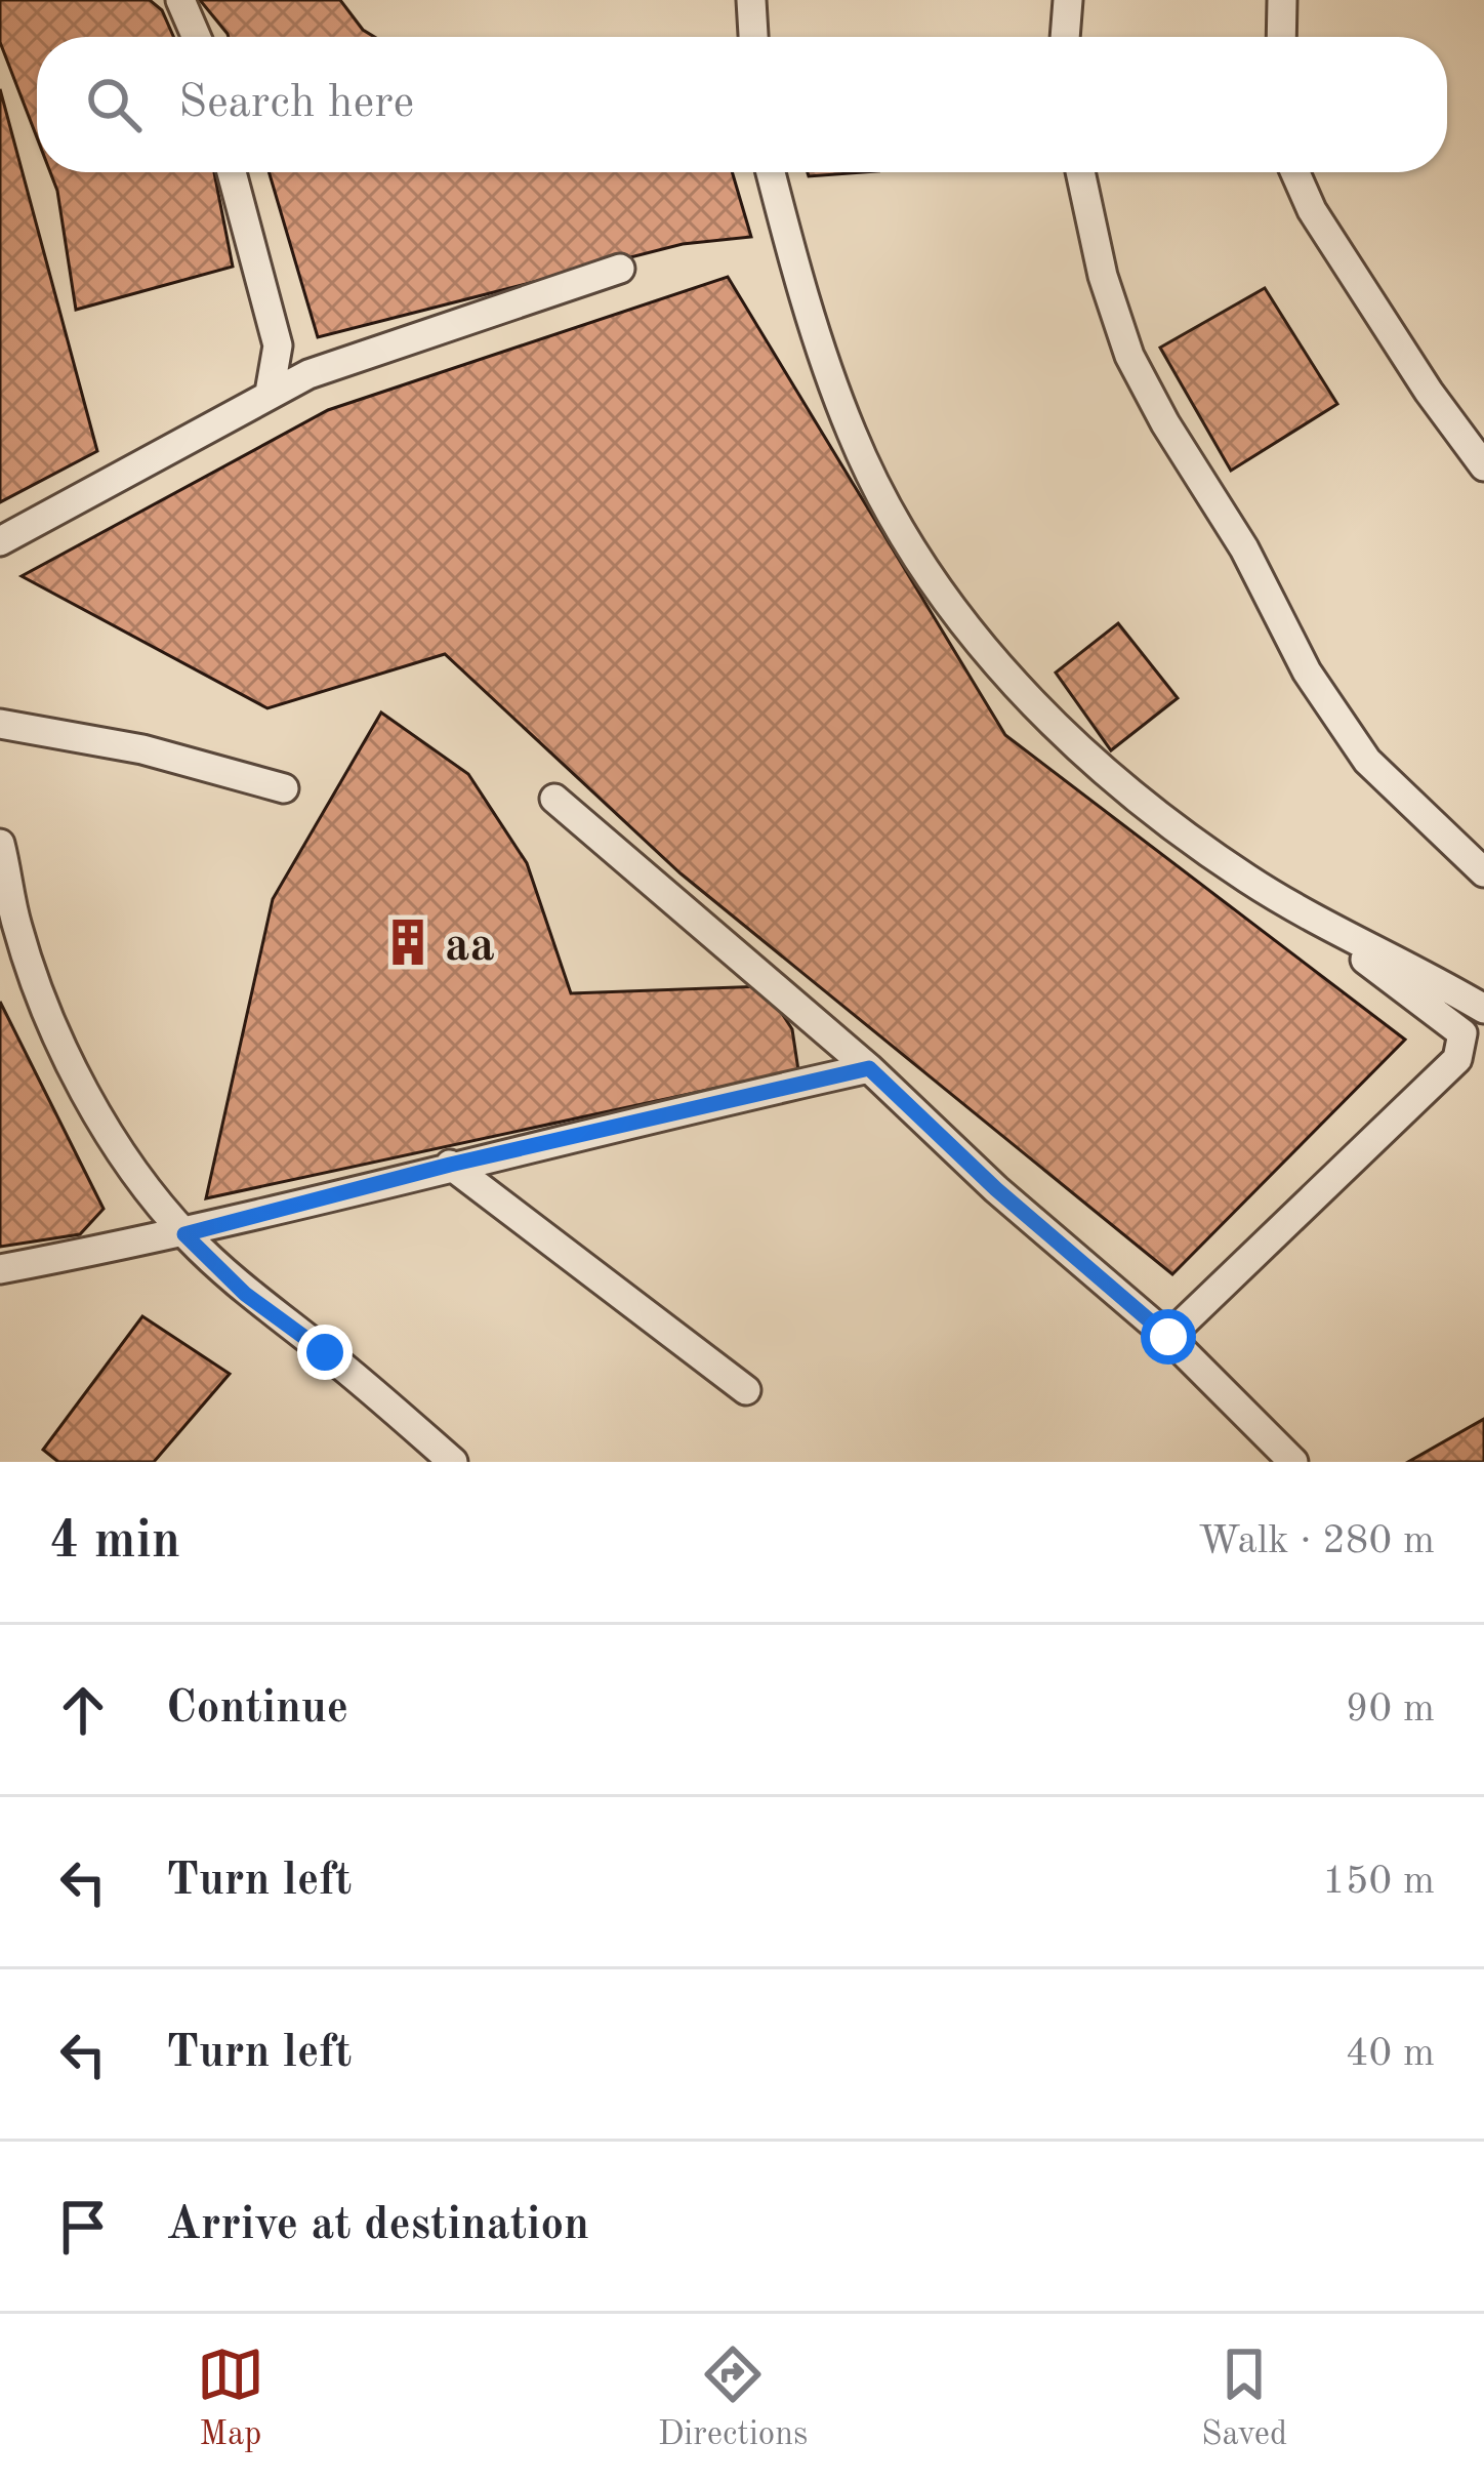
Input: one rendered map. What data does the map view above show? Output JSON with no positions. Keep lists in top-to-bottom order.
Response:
{
  "places": {
    "building": ["aa"]
  },
  "page": {
    "search": "Search here",
    "heading": ["4 min", "Walk · 280 m"],
    "list": [
      ["Continue", "90 m"],
      ["Turn left", "150 m"],
      ["Turn left", "40 m"],
      "Arrive at destination"
    ],
    "nav": ["Map", "Directions", "Saved"]
  }
}
